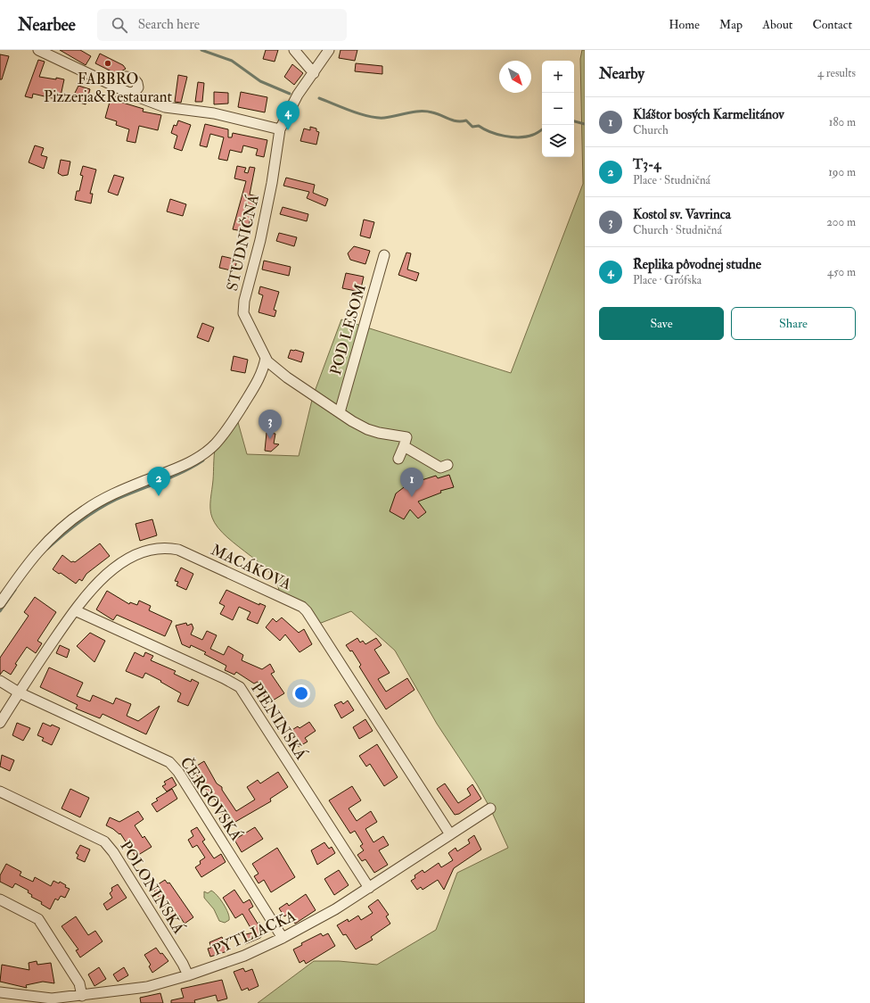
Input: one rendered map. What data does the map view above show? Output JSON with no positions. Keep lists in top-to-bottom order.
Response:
{
  "streets": {
    "street": [
      "STUDNIČNÁ",
      "POD LESOM",
      "MACÁKOVA",
      "PIENINSKÁ",
      "ČERGOVSKÁ",
      "POLONINSKÁ",
      "PYTLIACKA"
    ]
  },
  "crossings": [
    ["STUDNIČNÁ", "POD LESOM"],
    ["MACÁKOVA", "PIENINSKÁ"],
    ["MACÁKOVA", "ČERGOVSKÁ"],
    ["MACÁKOVA", "PYTLIACKA"],
    ["PIENINSKÁ", "PYTLIACKA"],
    ["ČERGOVSKÁ", "PYTLIACKA"],
    ["POLONINSKÁ", "PYTLIACKA"]
  ],
  "places": ["FABBRO Pizzeria&Restaurant"],
  "north": "bottom right",
  "page": {
    "header": "Nearbee",
    "search": "Search here",
    "nav": [
      "Home",
      "Map",
      "About",
      "Contact"
    ],
    "heading": ["Nearby", "4 results"],
    "map_buttons": ["+", "−"],
    "list": [
      {
        "mark": "1",
        "name": "Kláštor bosých Karmelitánov",
        "note": "Church",
        "value": "180 m"
      },
      {
        "mark": "2",
        "name": "T3-4",
        "note": "Place · Studničná",
        "value": "190 m"
      },
      {
        "mark": "3",
        "name": "Kostol sv. Vavrinca",
        "note": "Church · Studničná",
        "value": "200 m"
      },
      {
        "mark": "4",
        "name": "Replika pôvodnej studne",
        "note": "Place · Grófska",
        "value": "450 m"
      }
    ],
    "pins": [
      "4",
      "3",
      "2",
      "1"
    ],
    "buttons": ["Save", "Share"]
  }
}
